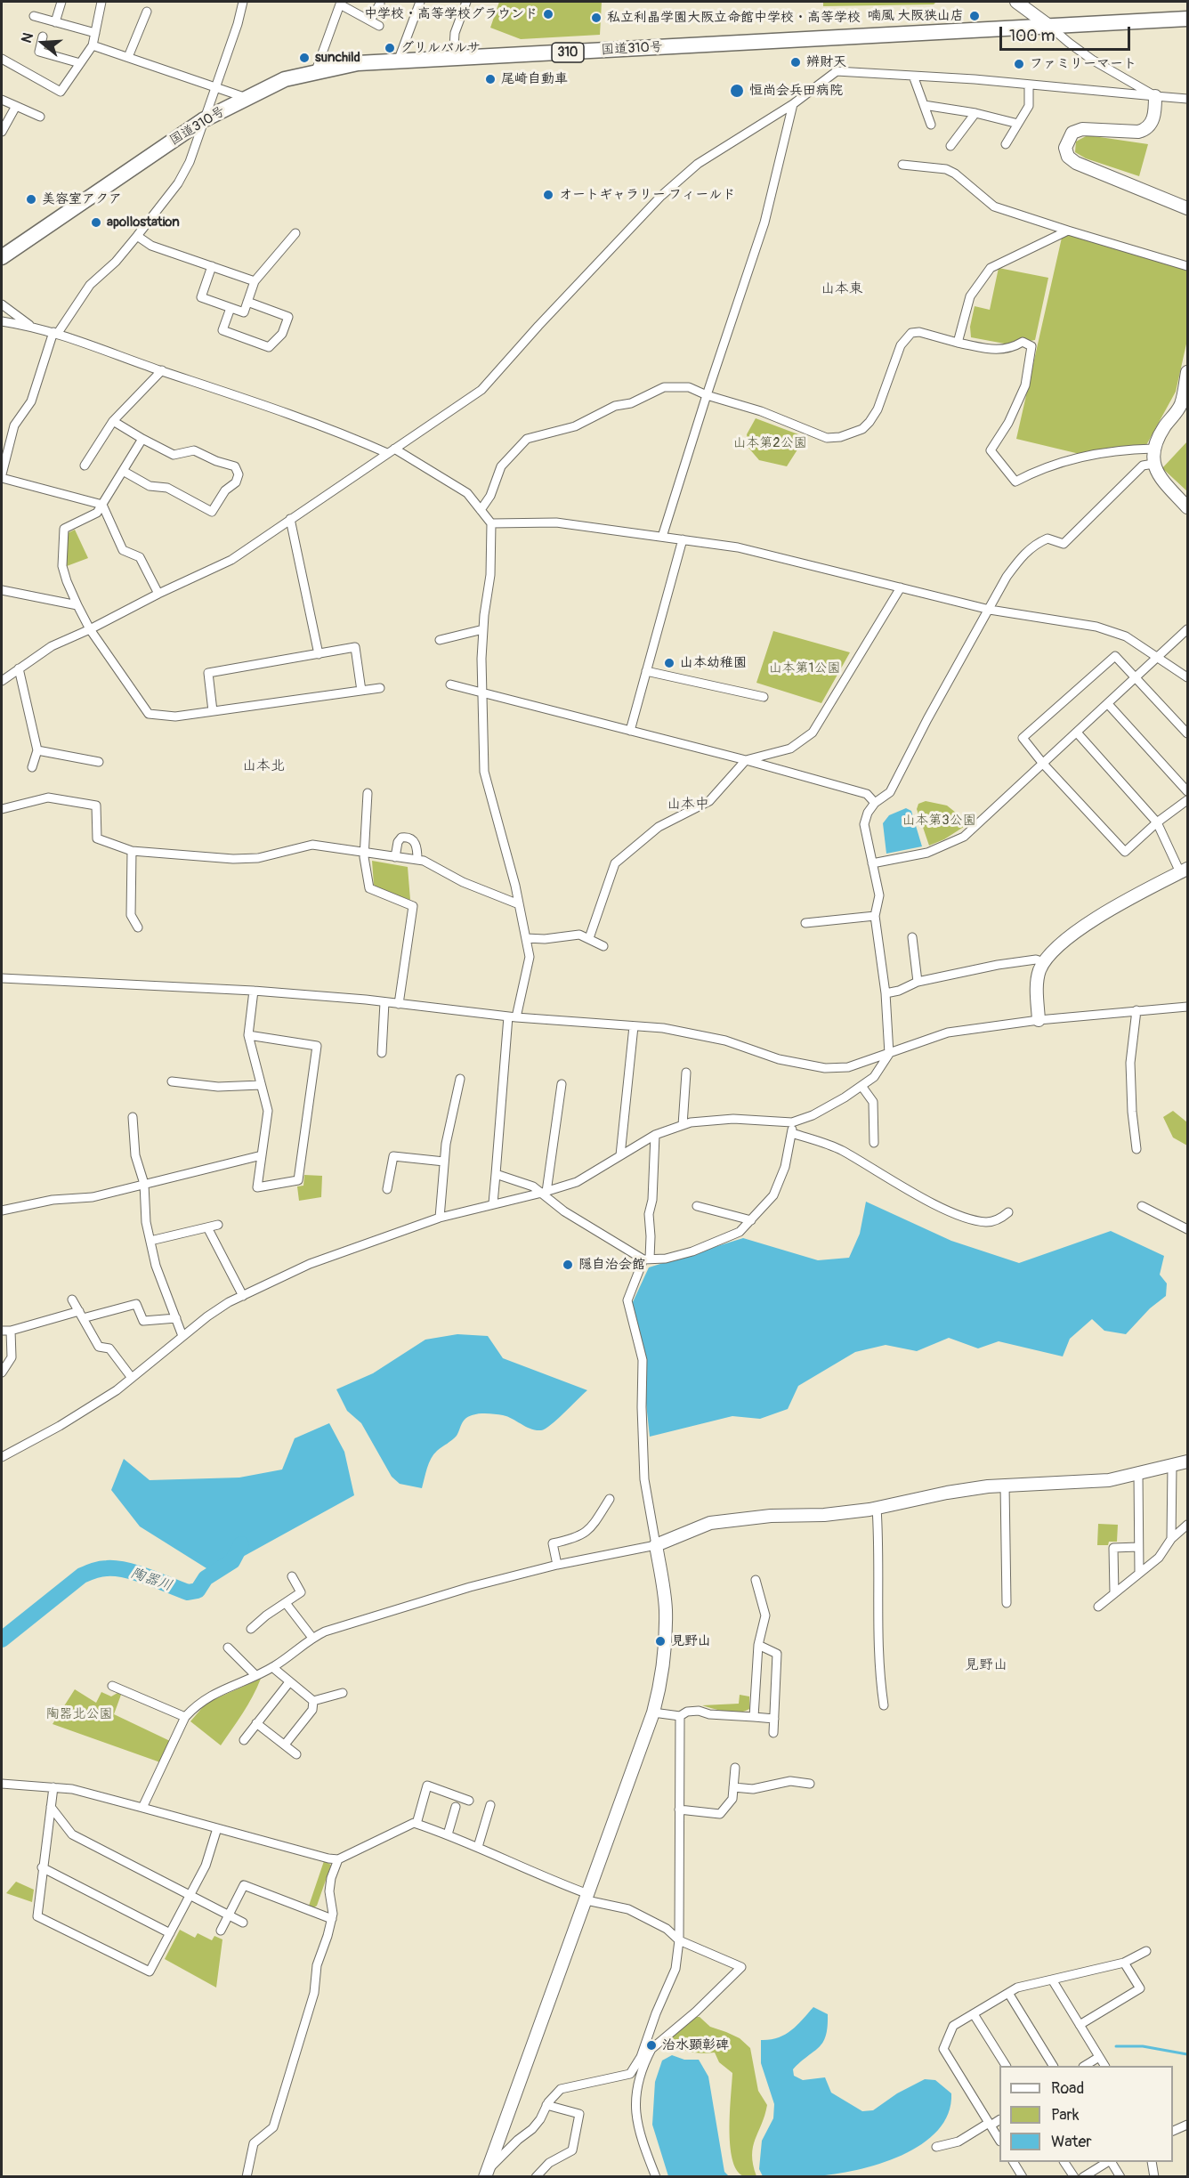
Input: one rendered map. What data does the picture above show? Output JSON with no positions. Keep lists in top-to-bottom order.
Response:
{
  "streets": {
    "highway": ["国道310号", "310"]
  },
  "districts": [
    "山本東",
    "山本北",
    "山本中",
    "見野山"
  ],
  "water": ["陶器川"],
  "parks": [
    "山本第2公園",
    "山本第1公園",
    "山本第3公園",
    "陶器北公園"
  ],
  "places": [
    "中学校・高等学校グラウンド",
    "喃風 大阪狭山店",
    "私立利晶学園大阪立命館中学校・高等学校",
    "グリルバルサ",
    "sunchild",
    "辨財天",
    "ファミリーマート",
    "尾崎自動車",
    "恒尚会兵田病院",
    "オートギャラリー フィールド",
    "美容室アクア",
    "apollostation",
    "山本幼稚園",
    "隠自治会館",
    "見野山",
    "治水顕彰碑"
  ],
  "legend": ["Road", "Park", "Water"],
  "scale_bar": "100 m",
  "north": "left"
}
